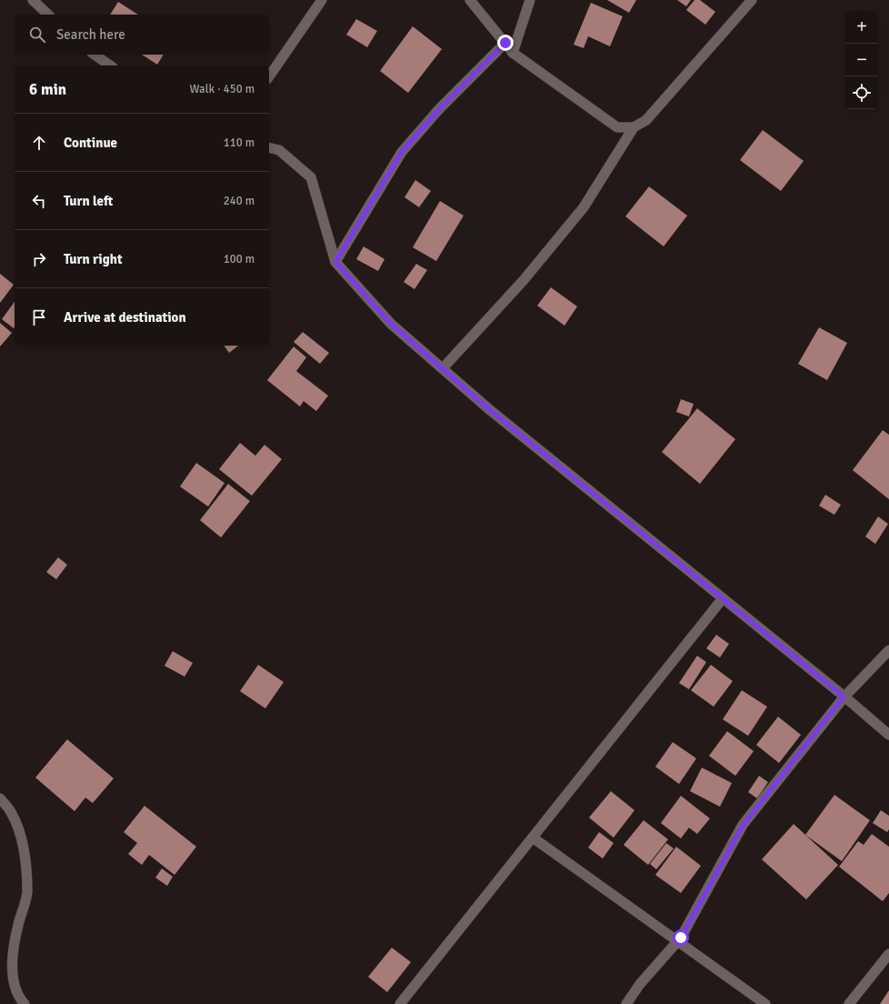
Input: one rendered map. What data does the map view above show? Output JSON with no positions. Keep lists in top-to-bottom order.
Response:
{
  "page": {
    "map_buttons": ["+", "−"],
    "search": "Search here",
    "heading": ["6 min", "Walk · 450 m"],
    "list": [
      ["Continue", "110 m"],
      ["Turn left", "240 m"],
      ["Turn right", "100 m"],
      "Arrive at destination"
    ]
  }
}
